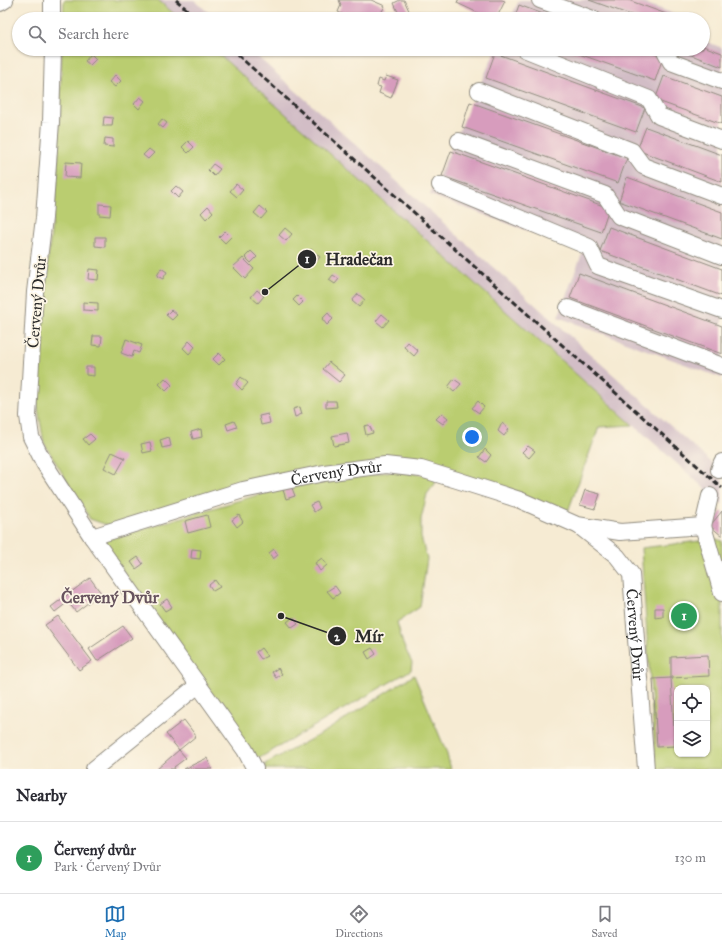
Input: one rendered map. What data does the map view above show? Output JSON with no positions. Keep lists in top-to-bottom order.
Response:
{
  "streets": {
    "street": ["Červený Dvůr"]
  },
  "districts": ["Červený Dvůr"],
  "places": ["Hradečan", "Mír"],
  "page": {
    "search": "Search here",
    "pins": "1",
    "heading": "Nearby",
    "list": [
      {
        "mark": "1",
        "name": "Červený dvůr",
        "note": "Park · Červený Dvůr",
        "value": "130 m"
      }
    ],
    "nav": ["Map", "Directions", "Saved"]
  }
}
